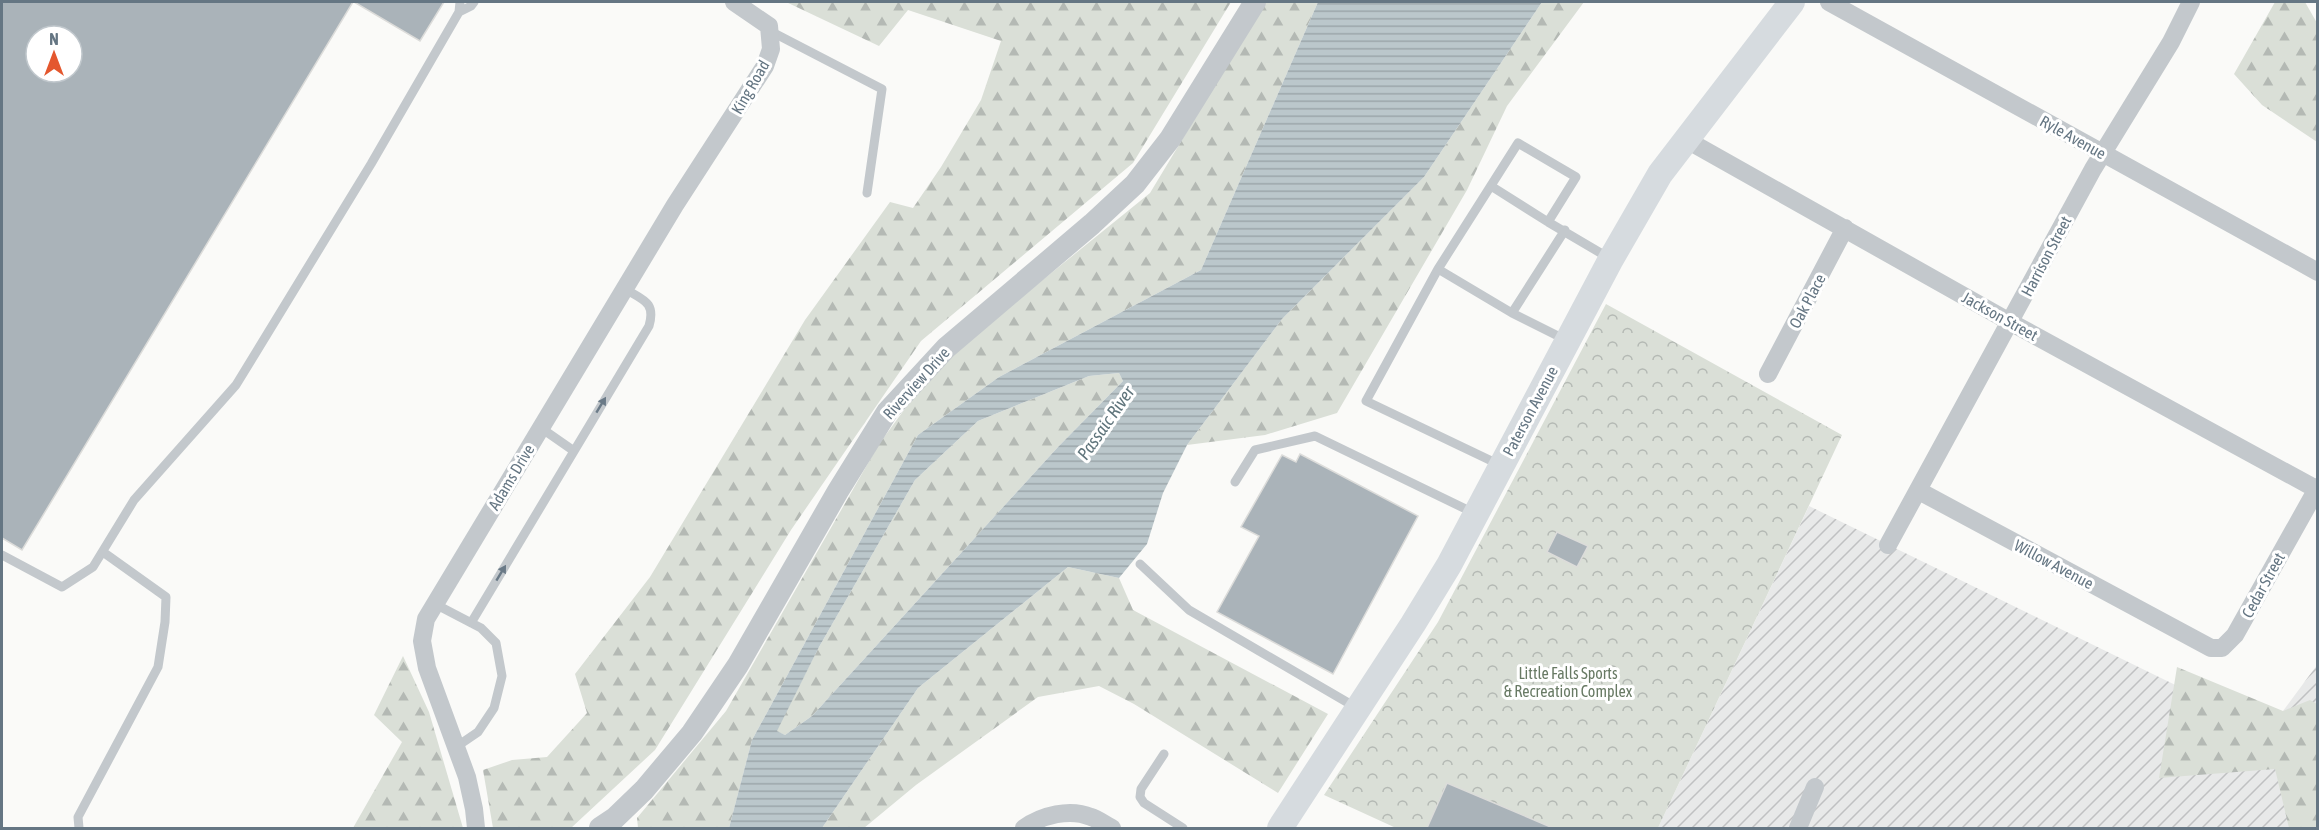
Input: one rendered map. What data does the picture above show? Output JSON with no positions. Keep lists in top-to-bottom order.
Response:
{
  "streets": {
    "main road": ["Paterson Avenue"],
    "street": [
      "King Road",
      "Ryle Avenue",
      "Harrison Street",
      "Oak Place",
      "Jackson Street",
      "Riverview Drive",
      "Adams Drive",
      "Willow Avenue",
      "Cedar Street"
    ]
  },
  "crossings": [
    ["King Road", "Adams Drive"],
    ["Ryle Avenue", "Harrison Street"],
    ["Harrison Street", "Jackson Street"],
    ["Harrison Street", "Willow Avenue"],
    ["Oak Place", "Jackson Street"],
    ["Jackson Street", "Paterson Avenue"],
    ["Jackson Street", "Cedar Street"],
    ["Willow Avenue", "Cedar Street"]
  ],
  "water": ["Passaic River"],
  "parks": ["Little Falls Sports & Recreation Complex"],
  "north": "top"
}
